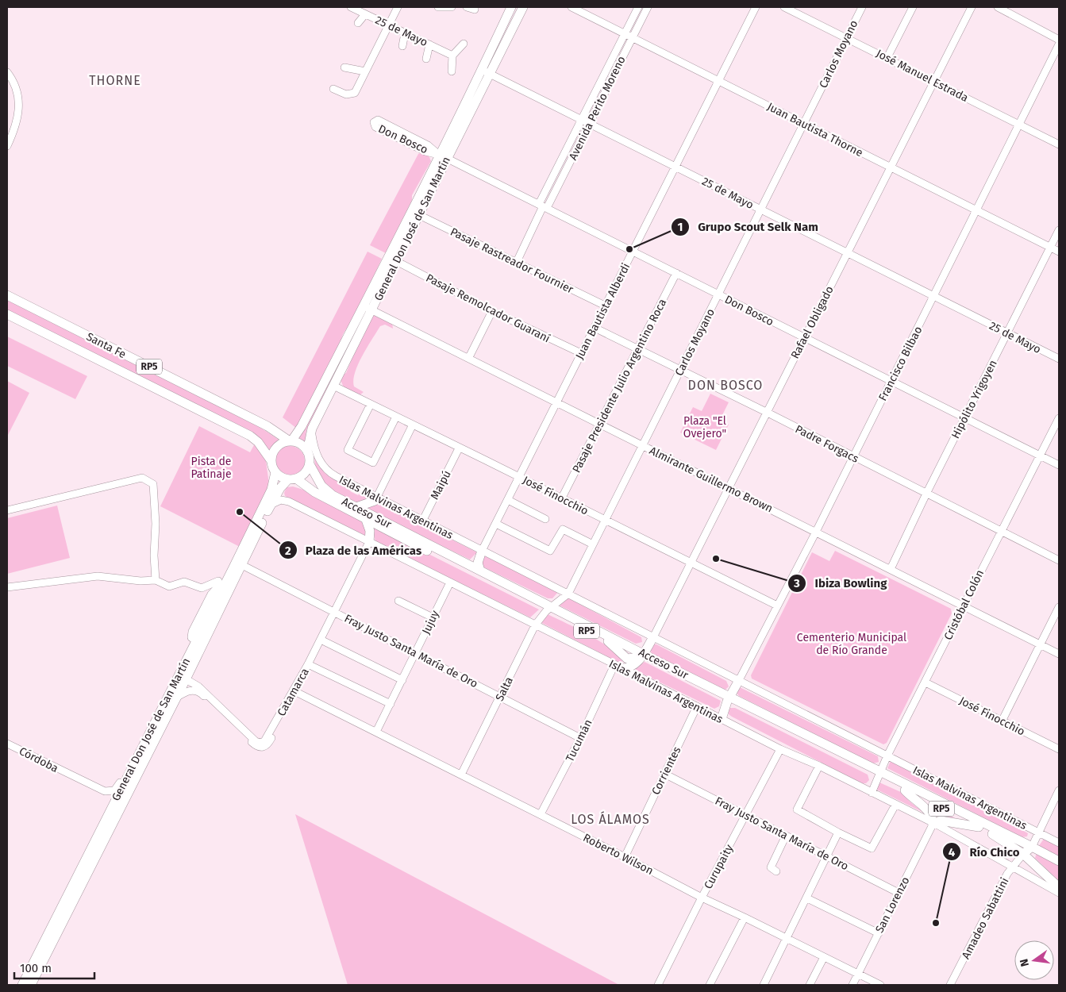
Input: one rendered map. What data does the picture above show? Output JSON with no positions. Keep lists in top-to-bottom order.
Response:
{
  "streets": {
    "main road": [
      "General Don José de San Martín",
      "Santa Fe",
      "RP5",
      "Acceso Sur"
    ],
    "street": [
      "25 de Mayo",
      "Carlos Moyano",
      "José Manuel Estrada",
      "Avenida Perito Moreno",
      "Juan Bautista Thorne",
      "Don Bosco",
      "Pasaje Rastreador Fournier",
      "Pasaje Remolcador Guaraní",
      "Juan Bautista Alberdi",
      "Rafael Obligado",
      "Francisco Bilbao",
      "Pasaje Presidente Julio Argentino Roca",
      "Hipólito Yrigoyen",
      "Padre Forgacs",
      "Almirante Guillermo Brown",
      "Maipú",
      "José Finocchio",
      "Islas Malvinas Argentinas",
      "Cristóbal Colón",
      "Jujuy",
      "Fray Justo Santa María de Oro",
      "Salta",
      "Catamarca",
      "Tucumán",
      "Córdoba",
      "Corrientes",
      "Roberto Wilson",
      "Curupaity",
      "San Lorenzo",
      "Amadeo Sabattini"
    ]
  },
  "crossings": [
    ["25 de Mayo", "Carlos Moyano"],
    ["25 de Mayo", "Avenida Perito Moreno"],
    ["25 de Mayo", "General Don José de San Martín"],
    ["25 de Mayo", "Juan Bautista Alberdi"],
    ["25 de Mayo", "Rafael Obligado"],
    ["25 de Mayo", "Francisco Bilbao"],
    ["25 de Mayo", "Hipólito Yrigoyen"],
    ["Carlos Moyano", "José Manuel Estrada"],
    ["Carlos Moyano", "Juan Bautista Thorne"],
    ["Carlos Moyano", "Don Bosco"],
    ["Carlos Moyano", "Padre Forgacs"],
    ["Carlos Moyano", "Almirante Guillermo Brown"],
    ["Carlos Moyano", "José Finocchio"],
    ["Carlos Moyano", "Islas Malvinas Argentinas"],
    ["Carlos Moyano", "Acceso Sur"],
    ["Carlos Moyano", "Salta"],
    ["José Manuel Estrada", "Rafael Obligado"],
    ["José Manuel Estrada", "Francisco Bilbao"],
    ["Avenida Perito Moreno", "Juan Bautista Thorne"],
    ["Avenida Perito Moreno", "Don Bosco"],
    ["Avenida Perito Moreno", "Pasaje Rastreador Fournier"],
    ["Juan Bautista Thorne", "Juan Bautista Alberdi"],
    ["Juan Bautista Thorne", "Rafael Obligado"],
    ["Juan Bautista Thorne", "Francisco Bilbao"],
    ["Juan Bautista Thorne", "Hipólito Yrigoyen"],
    ["Don Bosco", "General Don José de San Martín"],
    ["Don Bosco", "Juan Bautista Alberdi"],
    ["Don Bosco", "Rafael Obligado"],
    ["Don Bosco", "Francisco Bilbao"],
    ["Don Bosco", "Pasaje Presidente Julio Argentino Roca"],
    ["Don Bosco", "Hipólito Yrigoyen"],
    ["Don Bosco", "Cristóbal Colón"],
    ["General Don José de San Martín", "Pasaje Rastreador Fournier"],
    ["General Don José de San Martín", "Pasaje Remolcador Guaraní"],
    ["General Don José de San Martín", "Santa Fe"],
    ["General Don José de San Martín", "RP5"],
    ["General Don José de San Martín", "Almirante Guillermo Brown"],
    ["General Don José de San Martín", "José Finocchio"],
    ["General Don José de San Martín", "Islas Malvinas Argentinas"],
    ["General Don José de San Martín", "Acceso Sur"],
    ["General Don José de San Martín", "Fray Justo Santa María de Oro"],
    ["General Don José de San Martín", "Córdoba"],
    ["Pasaje Rastreador Fournier", "Juan Bautista Alberdi"],
    ["Pasaje Remolcador Guaraní", "Juan Bautista Alberdi"],
    ["Juan Bautista Alberdi", "Padre Forgacs"],
    ["Juan Bautista Alberdi", "Almirante Guillermo Brown"],
    ["Juan Bautista Alberdi", "José Finocchio"],
    ["Juan Bautista Alberdi", "Islas Malvinas Argentinas"],
    ["Rafael Obligado", "Padre Forgacs"],
    ["Rafael Obligado", "Almirante Guillermo Brown"],
    ["Rafael Obligado", "José Finocchio"],
    ["Rafael Obligado", "Islas Malvinas Argentinas"],
    ["Santa Fe", "RP5"],
    ["Santa Fe", "Acceso Sur"],
    ["Francisco Bilbao", "Padre Forgacs"],
    ["Francisco Bilbao", "Almirante Guillermo Brown"],
    ["Francisco Bilbao", "José Finocchio"],
    ["Francisco Bilbao", "Islas Malvinas Argentinas"],
    ["RP5", "Acceso Sur"],
    ["RP5", "Amadeo Sabattini"],
    ["Pasaje Presidente Julio Argentino Roca", "Padre Forgacs"],
    ["Pasaje Presidente Julio Argentino Roca", "Almirante Guillermo Brown"],
    ["Pasaje Presidente Julio Argentino Roca", "José Finocchio"],
    ["Hipólito Yrigoyen", "Padre Forgacs"],
    ["Hipólito Yrigoyen", "Almirante Guillermo Brown"],
    ["Padre Forgacs", "Cristóbal Colón"],
    ["Almirante Guillermo Brown", "Cristóbal Colón"],
    ["Maipú", "José Finocchio"],
    ["Maipú", "Islas Malvinas Argentinas"],
    ["José Finocchio", "Cristóbal Colón"],
    ["Islas Malvinas Argentinas", "Cristóbal Colón"],
    ["Islas Malvinas Argentinas", "Jujuy"],
    ["Islas Malvinas Argentinas", "Salta"],
    ["Islas Malvinas Argentinas", "Catamarca"],
    ["Islas Malvinas Argentinas", "Tucumán"],
    ["Islas Malvinas Argentinas", "Corrientes"],
    ["Islas Malvinas Argentinas", "Curupaity"],
    ["Islas Malvinas Argentinas", "San Lorenzo"],
    ["Islas Malvinas Argentinas", "Amadeo Sabattini"],
    ["Acceso Sur", "Cristóbal Colón"],
    ["Acceso Sur", "Salta"],
    ["Acceso Sur", "Amadeo Sabattini"],
    ["Jujuy", "Fray Justo Santa María de Oro"],
    ["Jujuy", "Roberto Wilson"],
    ["Fray Justo Santa María de Oro", "Salta"],
    ["Fray Justo Santa María de Oro", "Catamarca"],
    ["Fray Justo Santa María de Oro", "Tucumán"],
    ["Fray Justo Santa María de Oro", "Corrientes"],
    ["Fray Justo Santa María de Oro", "Curupaity"],
    ["Fray Justo Santa María de Oro", "San Lorenzo"],
    ["Salta", "Roberto Wilson"],
    ["Catamarca", "Roberto Wilson"],
    ["Tucumán", "Roberto Wilson"],
    ["Corrientes", "Roberto Wilson"],
    ["Roberto Wilson", "Curupaity"],
    ["Roberto Wilson", "San Lorenzo"]
  ],
  "districts": ["THORNE", "DON BOSCO", "LOS ÁLAMOS"],
  "parks": ["Plaza \"El Ovejero\"", "Pista de Patinaje", "Cementerio Municipal de Río Grande"],
  "places": [
    "Grupo Scout Selk Nam",
    "Plaza de las Américas",
    "Ibiza Bowling",
    "Río Chico"
  ],
  "scale_bar": "100 m",
  "north": "left"
}
